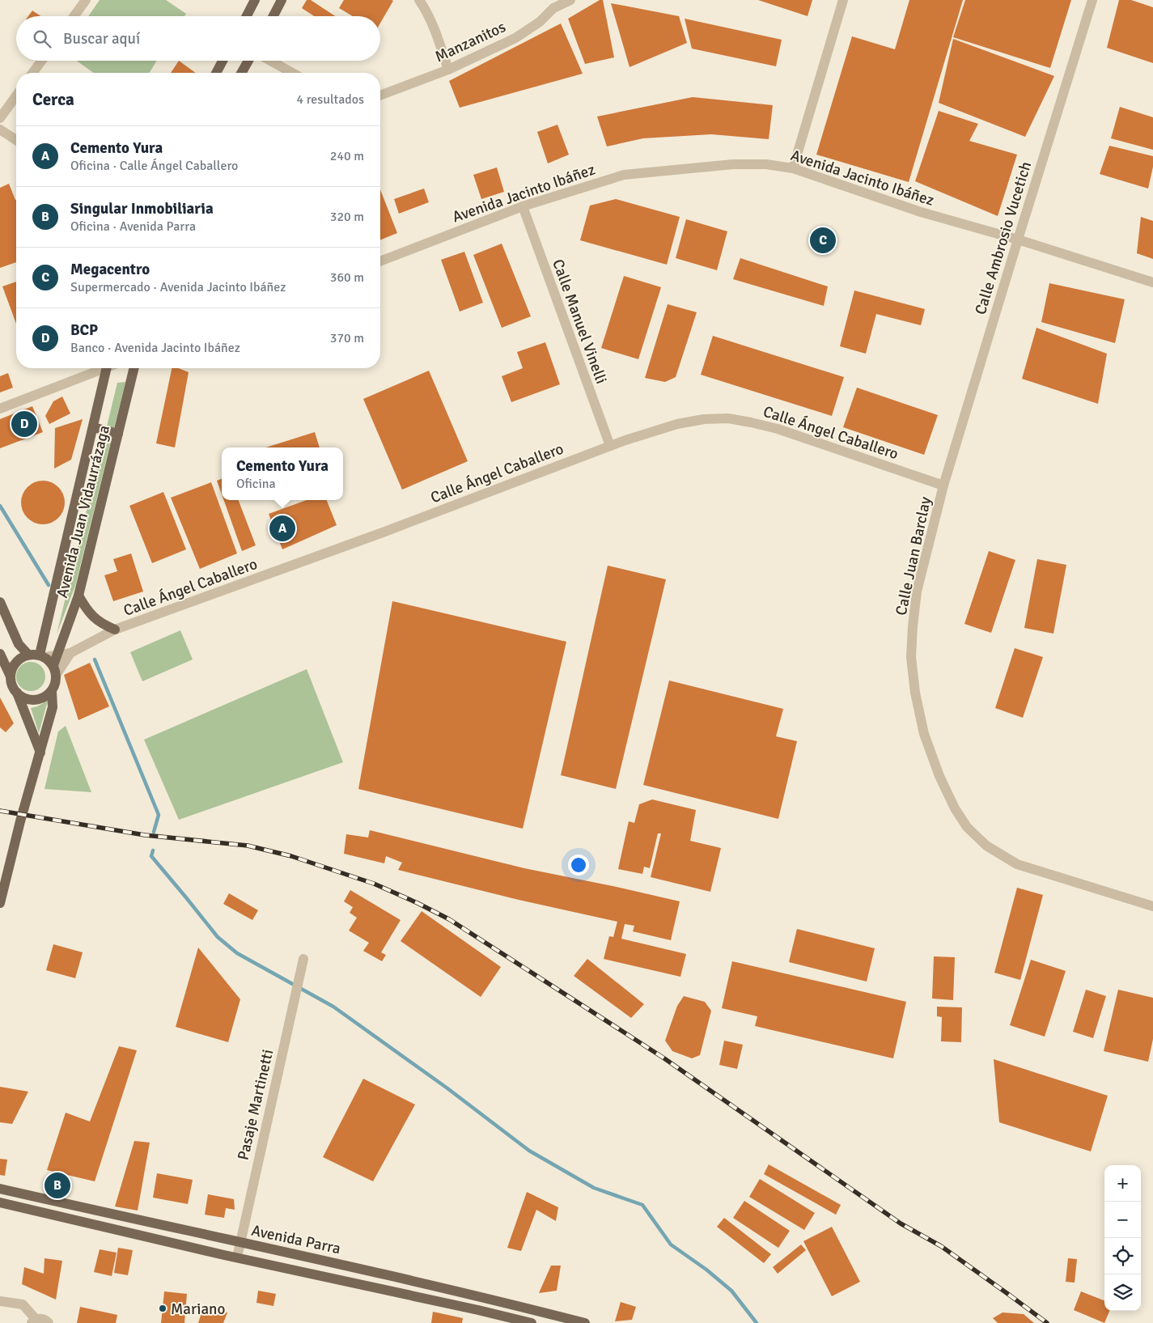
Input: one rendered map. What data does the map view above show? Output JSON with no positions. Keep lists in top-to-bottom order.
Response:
{
  "streets": {
    "main road": ["Avenida Juan Vidaurrázaga", "Avenida Parra"],
    "street": [
      "Manzanitos",
      "Avenida Jacinto Ibáñez",
      "Calle Ambrosio Vucetich",
      "Calle Manuel Vinelli",
      "Calle Ángel Caballero",
      "Calle Juan Barclay",
      "Pasaje Martinetti"
    ]
  },
  "crossings": [
    ["Avenida Jacinto Ibáñez", "Calle Ambrosio Vucetich"],
    ["Avenida Jacinto Ibáñez", "Calle Manuel Vinelli"],
    ["Calle Ambrosio Vucetich", "Calle Ángel Caballero"],
    ["Calle Ambrosio Vucetich", "Calle Juan Barclay"],
    ["Calle Manuel Vinelli", "Calle Ángel Caballero"],
    ["Calle Ángel Caballero", "Avenida Juan Vidaurrázaga"],
    ["Calle Ángel Caballero", "Calle Juan Barclay"],
    ["Pasaje Martinetti", "Avenida Parra"]
  ],
  "places": ["Mariano"],
  "page": {
    "search": "Buscar aquí",
    "heading": ["Cerca", "4 resultados"],
    "list": [
      {
        "mark": "A",
        "name": "Cemento Yura",
        "note": "Oficina · Calle Ángel Caballero",
        "value": "240 m"
      },
      {
        "mark": "B",
        "name": "Singular Inmobiliaria",
        "note": "Oficina · Avenida Parra",
        "value": "320 m"
      },
      {
        "mark": "C",
        "name": "Megacentro",
        "note": "Supermercado · Avenida Jacinto Ibáñez",
        "value": "360 m"
      },
      {
        "mark": "D",
        "name": "BCP",
        "note": "Banco · Avenida Jacinto Ibáñez",
        "value": "370 m"
      }
    ],
    "pins": [
      "C",
      "D",
      "A",
      "B"
    ],
    "popup": ["Cemento Yura", "Oficina"],
    "map_buttons": ["+", "−"]
  }
}
